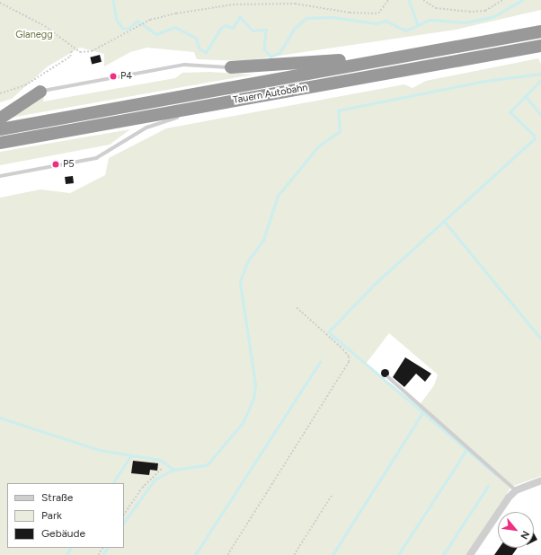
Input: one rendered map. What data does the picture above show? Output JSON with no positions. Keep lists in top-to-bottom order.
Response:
{
  "streets": {
    "highway": ["Tauern Autobahn"]
  },
  "parks": ["Glanegg"],
  "places": ["P4", "P5"],
  "legend": ["Straße", "Park", "Gebäude"],
  "north": "bottom right"
}
